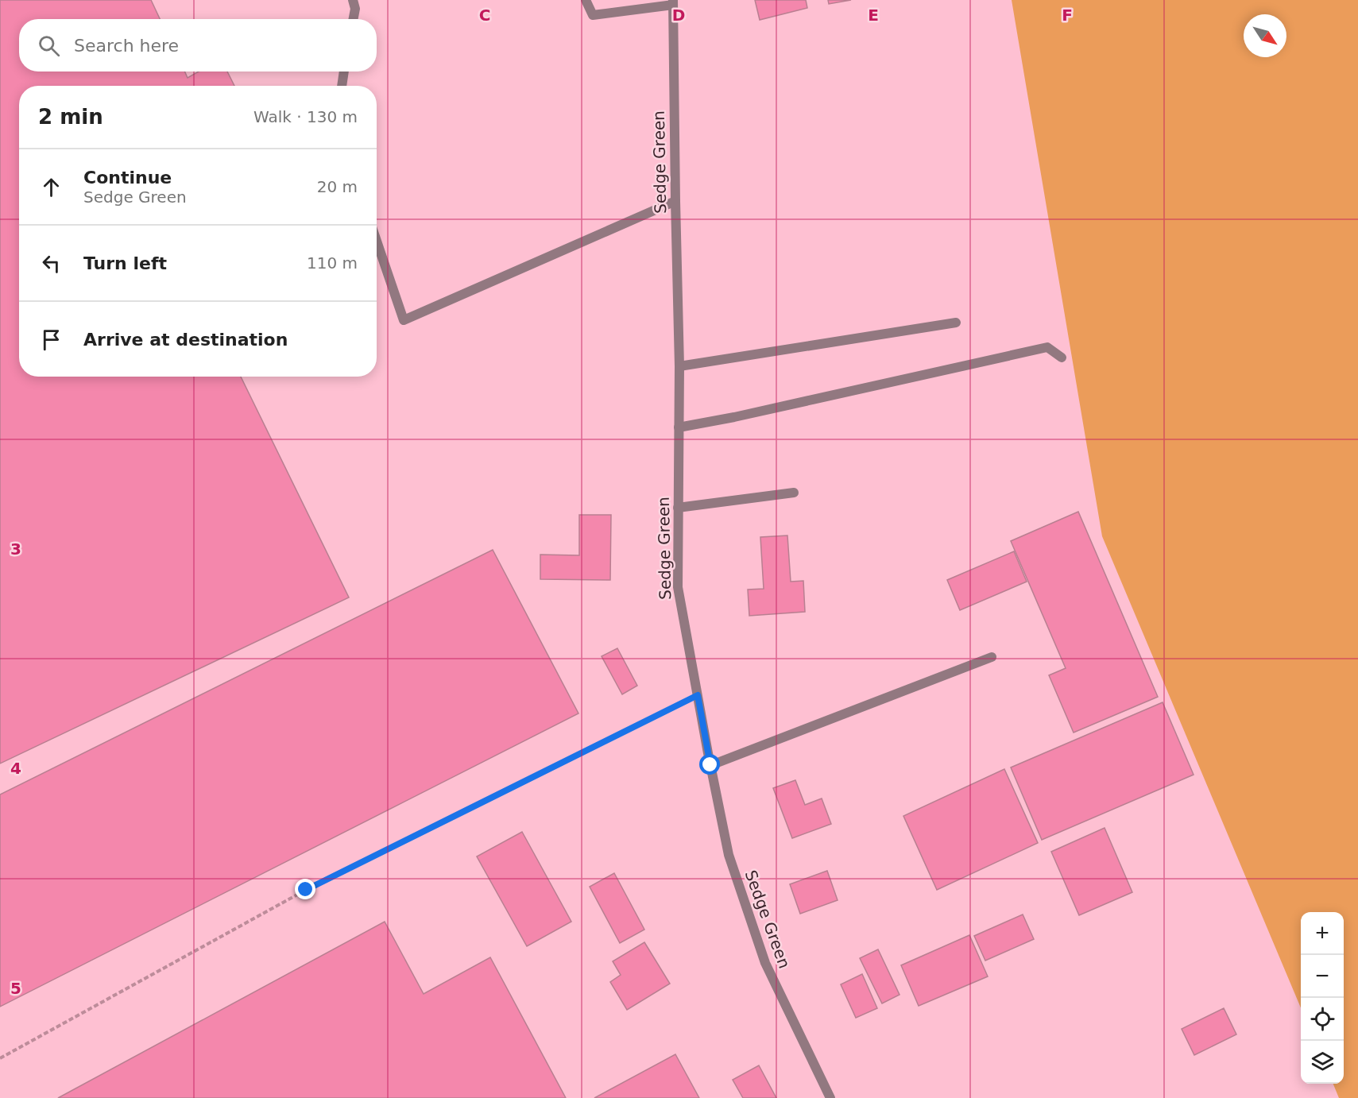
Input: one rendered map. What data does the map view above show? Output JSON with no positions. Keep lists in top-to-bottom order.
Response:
{
  "streets": {
    "street": ["Sedge Green"]
  },
  "north": "bottom right",
  "page": {
    "search": "Search here",
    "heading": ["2 min", "Walk · 130 m"],
    "list": [
      ["Continue", "Sedge Green", "20 m"],
      ["Turn left", "110 m"],
      "Arrive at destination"
    ],
    "map_buttons": ["+", "−"]
  },
  "grid": {
    "columns": [
      "C",
      "D",
      "E",
      "F"
    ],
    "rows": ["3", "4", "5"]
  }
}
